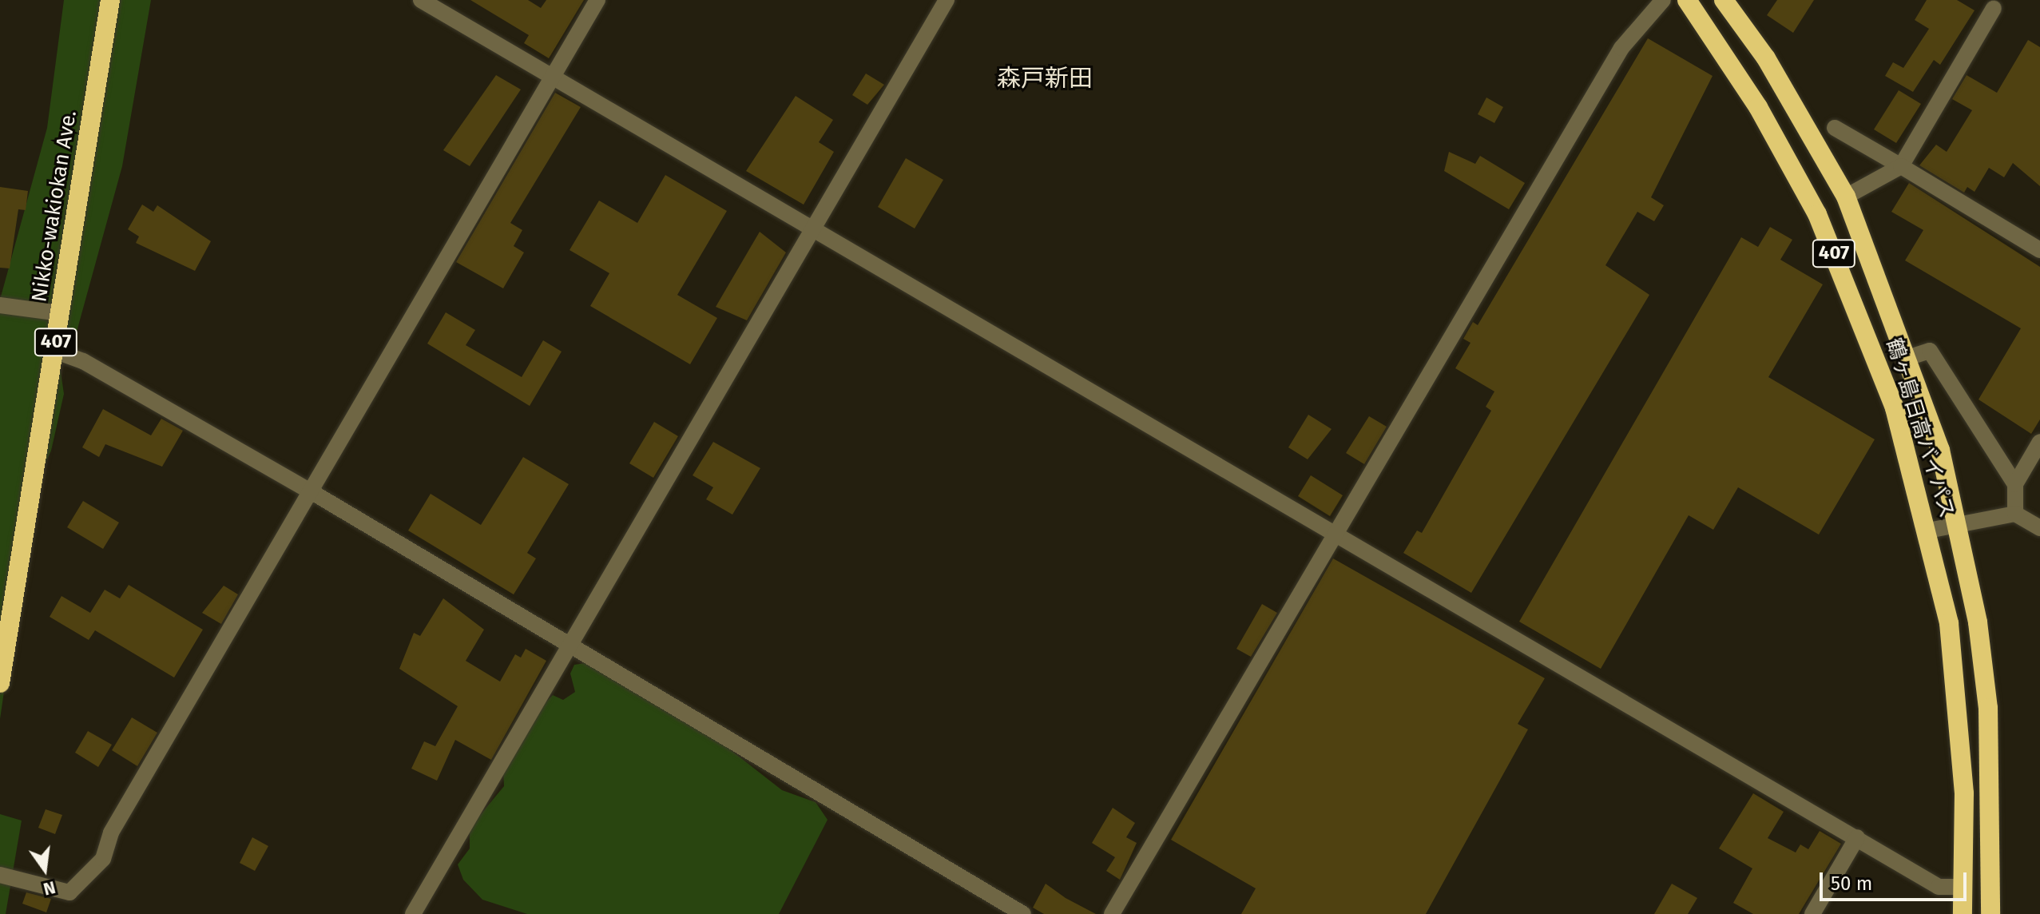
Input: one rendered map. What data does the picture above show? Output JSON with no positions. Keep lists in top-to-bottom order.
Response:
{
  "streets": {
    "highway": ["Nikko-wakiokan Ave.", "407", "鶴ヶ島日高バイパス"]
  },
  "districts": ["森戸新田"],
  "scale_bar": "50 m",
  "north": "bottom"
}
